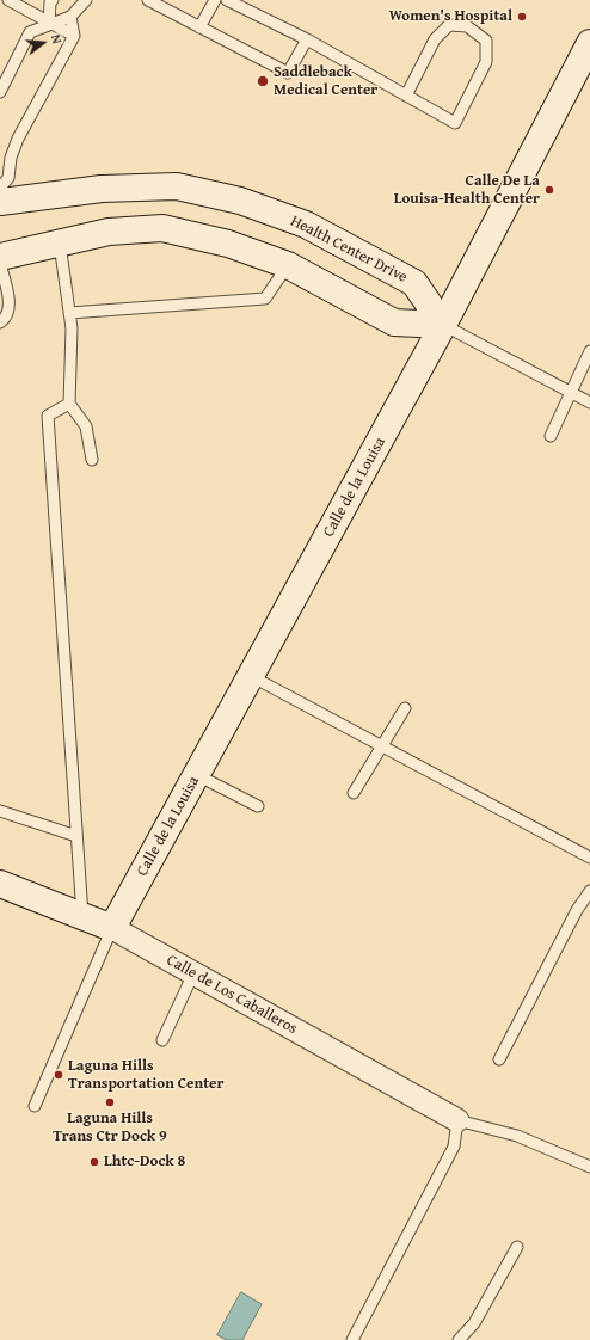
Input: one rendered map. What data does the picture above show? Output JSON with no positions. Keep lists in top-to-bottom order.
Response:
{
  "streets": {
    "street": ["Health Center Drive", "Calle de la Louisa", "Calle de Los Caballeros"]
  },
  "crossings": [
    ["Health Center Drive", "Calle de la Louisa"],
    ["Calle de la Louisa", "Calle de Los Caballeros"]
  ],
  "places": [
    "Women's Hospital",
    "Saddleback Medical Center",
    "Calle De La Louisa-Health Center",
    "Laguna Hills Transportation Center",
    "Laguna Hills Trans Ctr Dock 9",
    "Lhtc-Dock 8"
  ],
  "north": "right"
}
